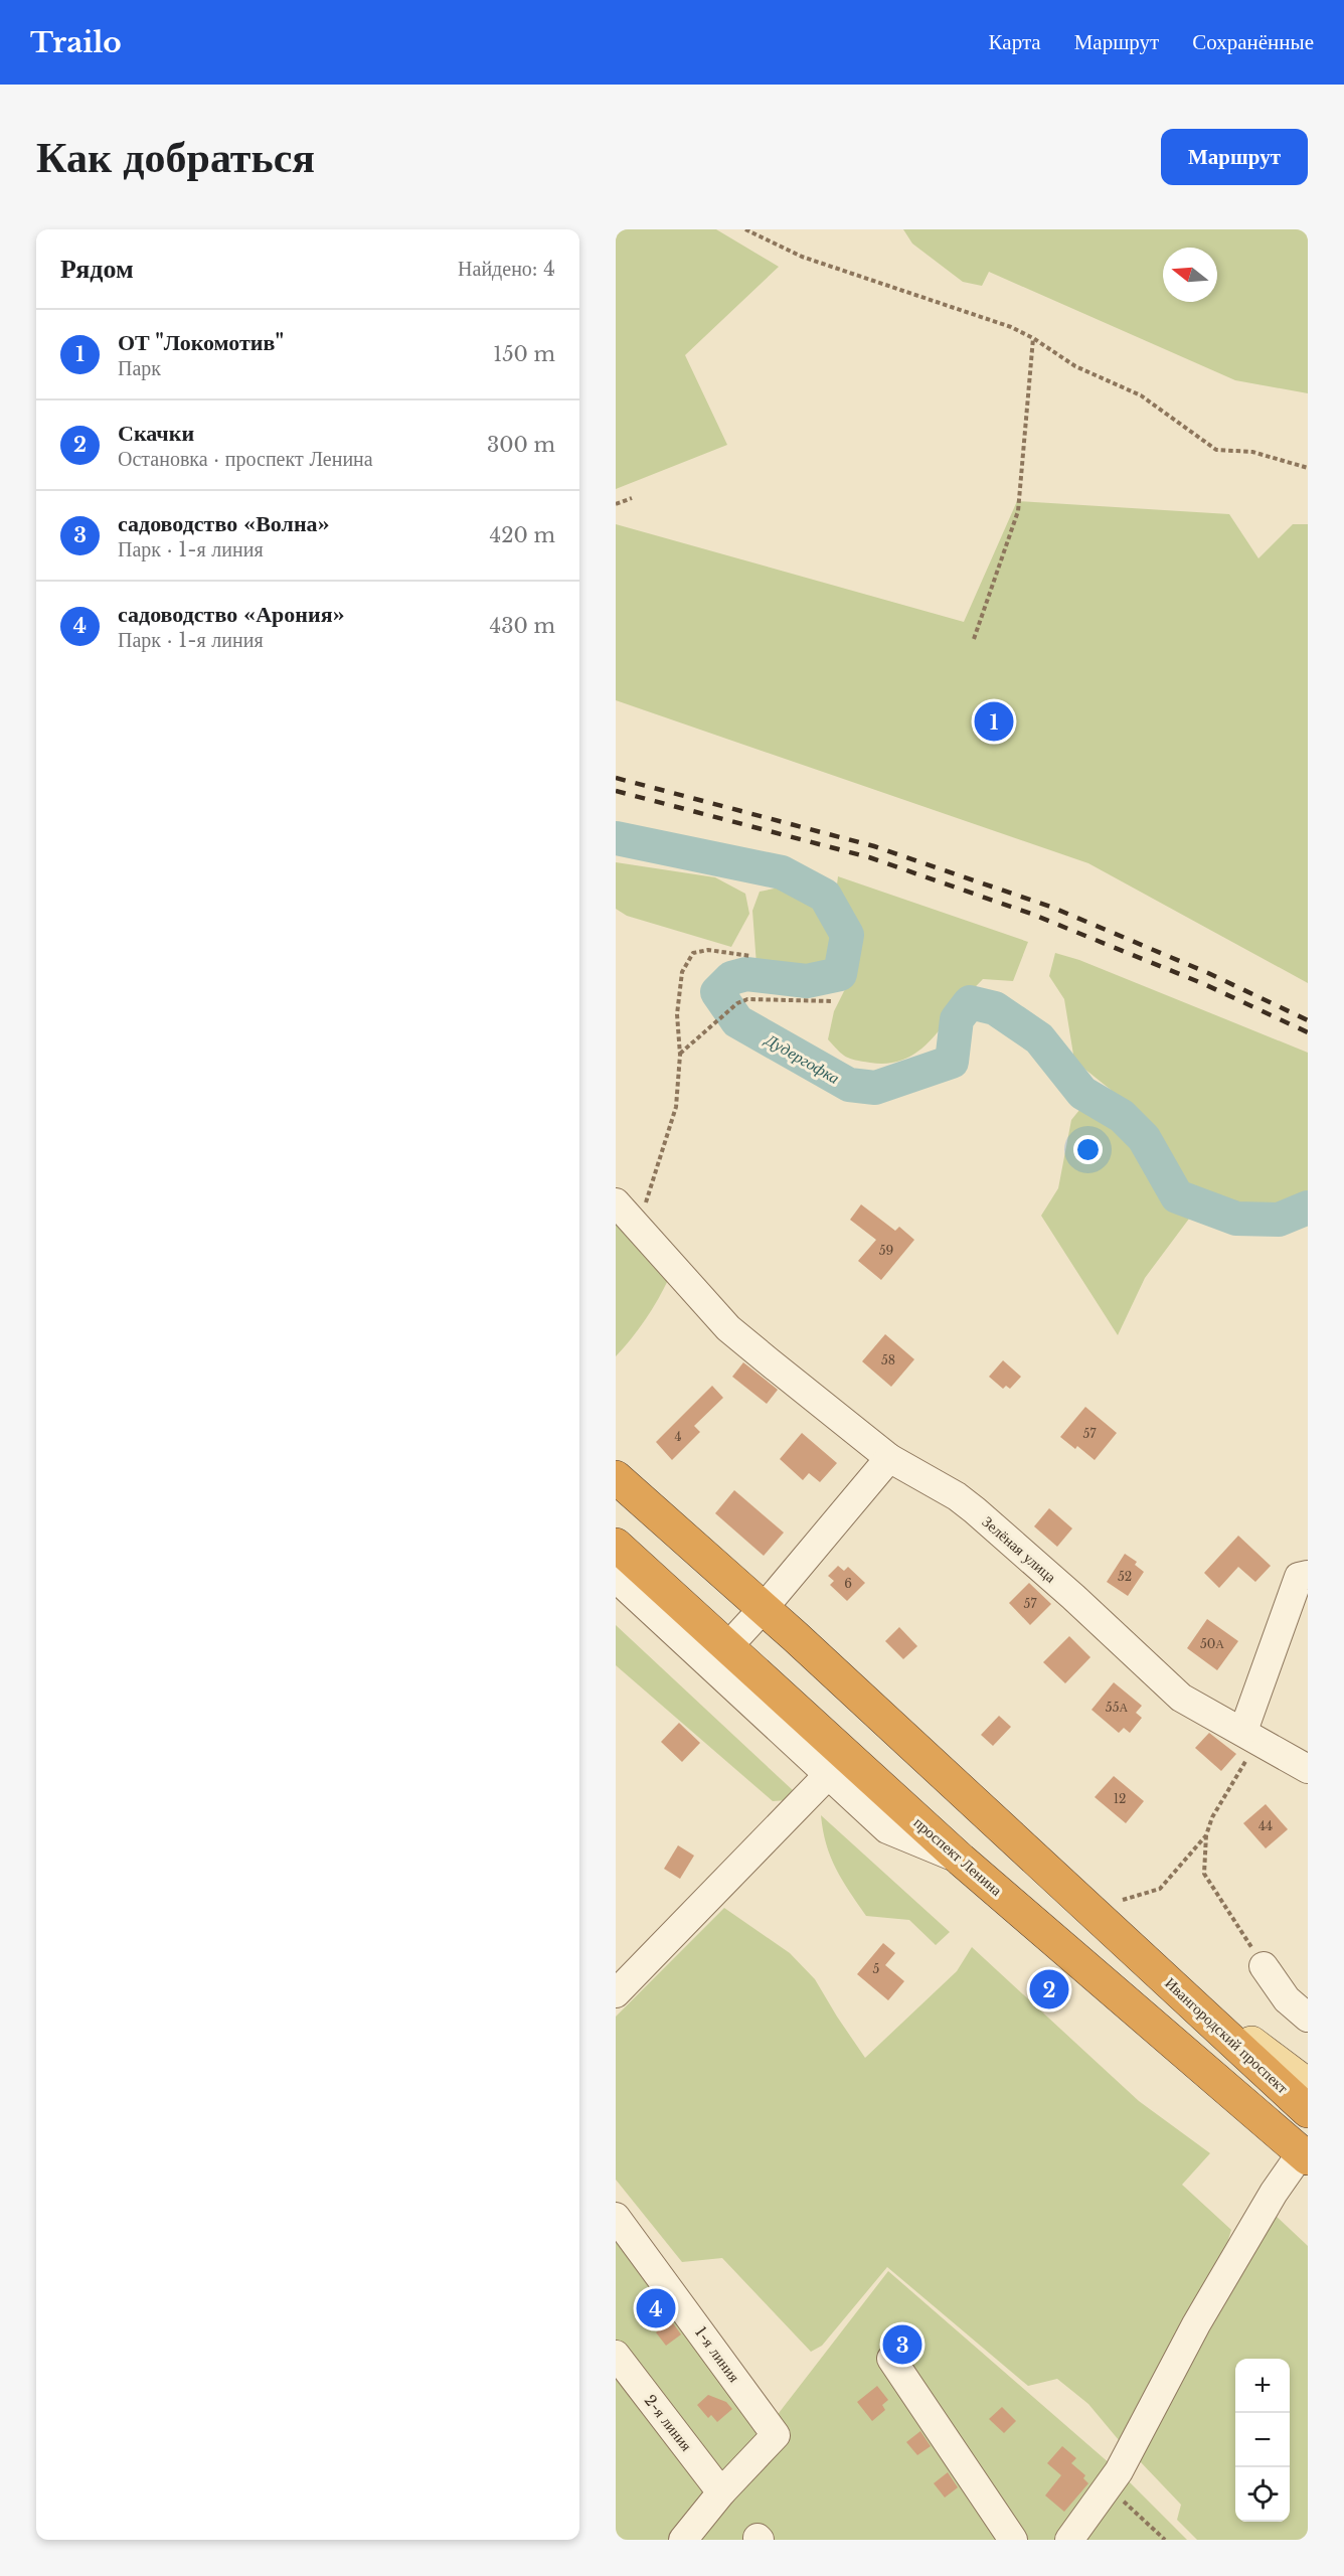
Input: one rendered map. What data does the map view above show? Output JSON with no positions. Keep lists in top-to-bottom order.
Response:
{
  "streets": {
    "highway": ["проспект Ленина", "Ивангородский проспект"],
    "street": ["Зелёная улица", "1-я линия", "2-я линия"]
  },
  "crossings": [
    ["1-я линия", "2-я линия"]
  ],
  "water": ["Дудергофка"],
  "house_numbers": [
    "59",
    "58",
    "57",
    "4",
    "52",
    "6",
    "57",
    "50А",
    "55А",
    "12",
    "44",
    "5"
  ],
  "north": "left",
  "page": {
    "header": "Trailo",
    "nav": ["Карта", "Маршрут", "Сохранённые"],
    "buttons": "Маршрут",
    "title": "Как добраться",
    "heading": ["Рядом", "Найдено: 4"],
    "list": [
      {
        "mark": "1",
        "name": "ОТ \"Локомотив\"",
        "note": "Парк",
        "value": "150 m"
      },
      {
        "mark": "2",
        "name": "Скачки",
        "note": "Остановка · проспект Ленина",
        "value": "300 m"
      },
      {
        "mark": "3",
        "name": "садоводство «Волна»",
        "note": "Парк · 1-я линия",
        "value": "420 m"
      },
      {
        "mark": "4",
        "name": "садоводство «Арония»",
        "note": "Парк · 1-я линия",
        "value": "430 m"
      }
    ],
    "pins": [
      "1",
      "2",
      "4",
      "3"
    ],
    "map_buttons": ["+", "−"]
  }
}
